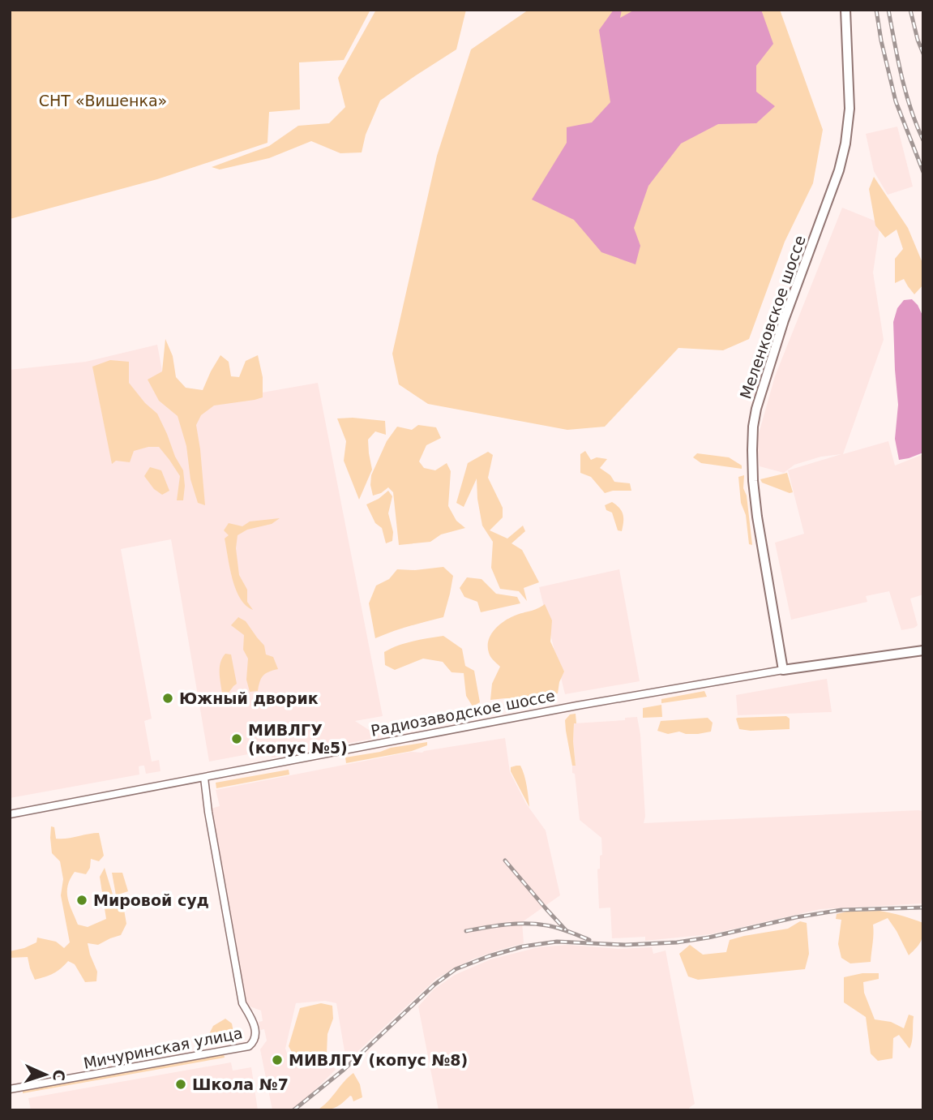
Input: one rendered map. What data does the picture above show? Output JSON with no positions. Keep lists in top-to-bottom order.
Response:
{
  "streets": {
    "main road": ["Меленковское шоссе", "Радиозаводское шоссе"],
    "street": ["Мичуринская улица"]
  },
  "crossings": [
    ["Меленковское шоссе", "Радиозаводское шоссе"],
    ["Радиозаводское шоссе", "Мичуринская улица"]
  ],
  "parks": ["СНТ «Вишенка»"],
  "places": [
    "Южный дворик",
    "МИВЛГУ (копус №5)",
    "Мировой суд",
    "МИВЛГУ (копус №8)",
    "Школа №7"
  ],
  "north": "right"
}
